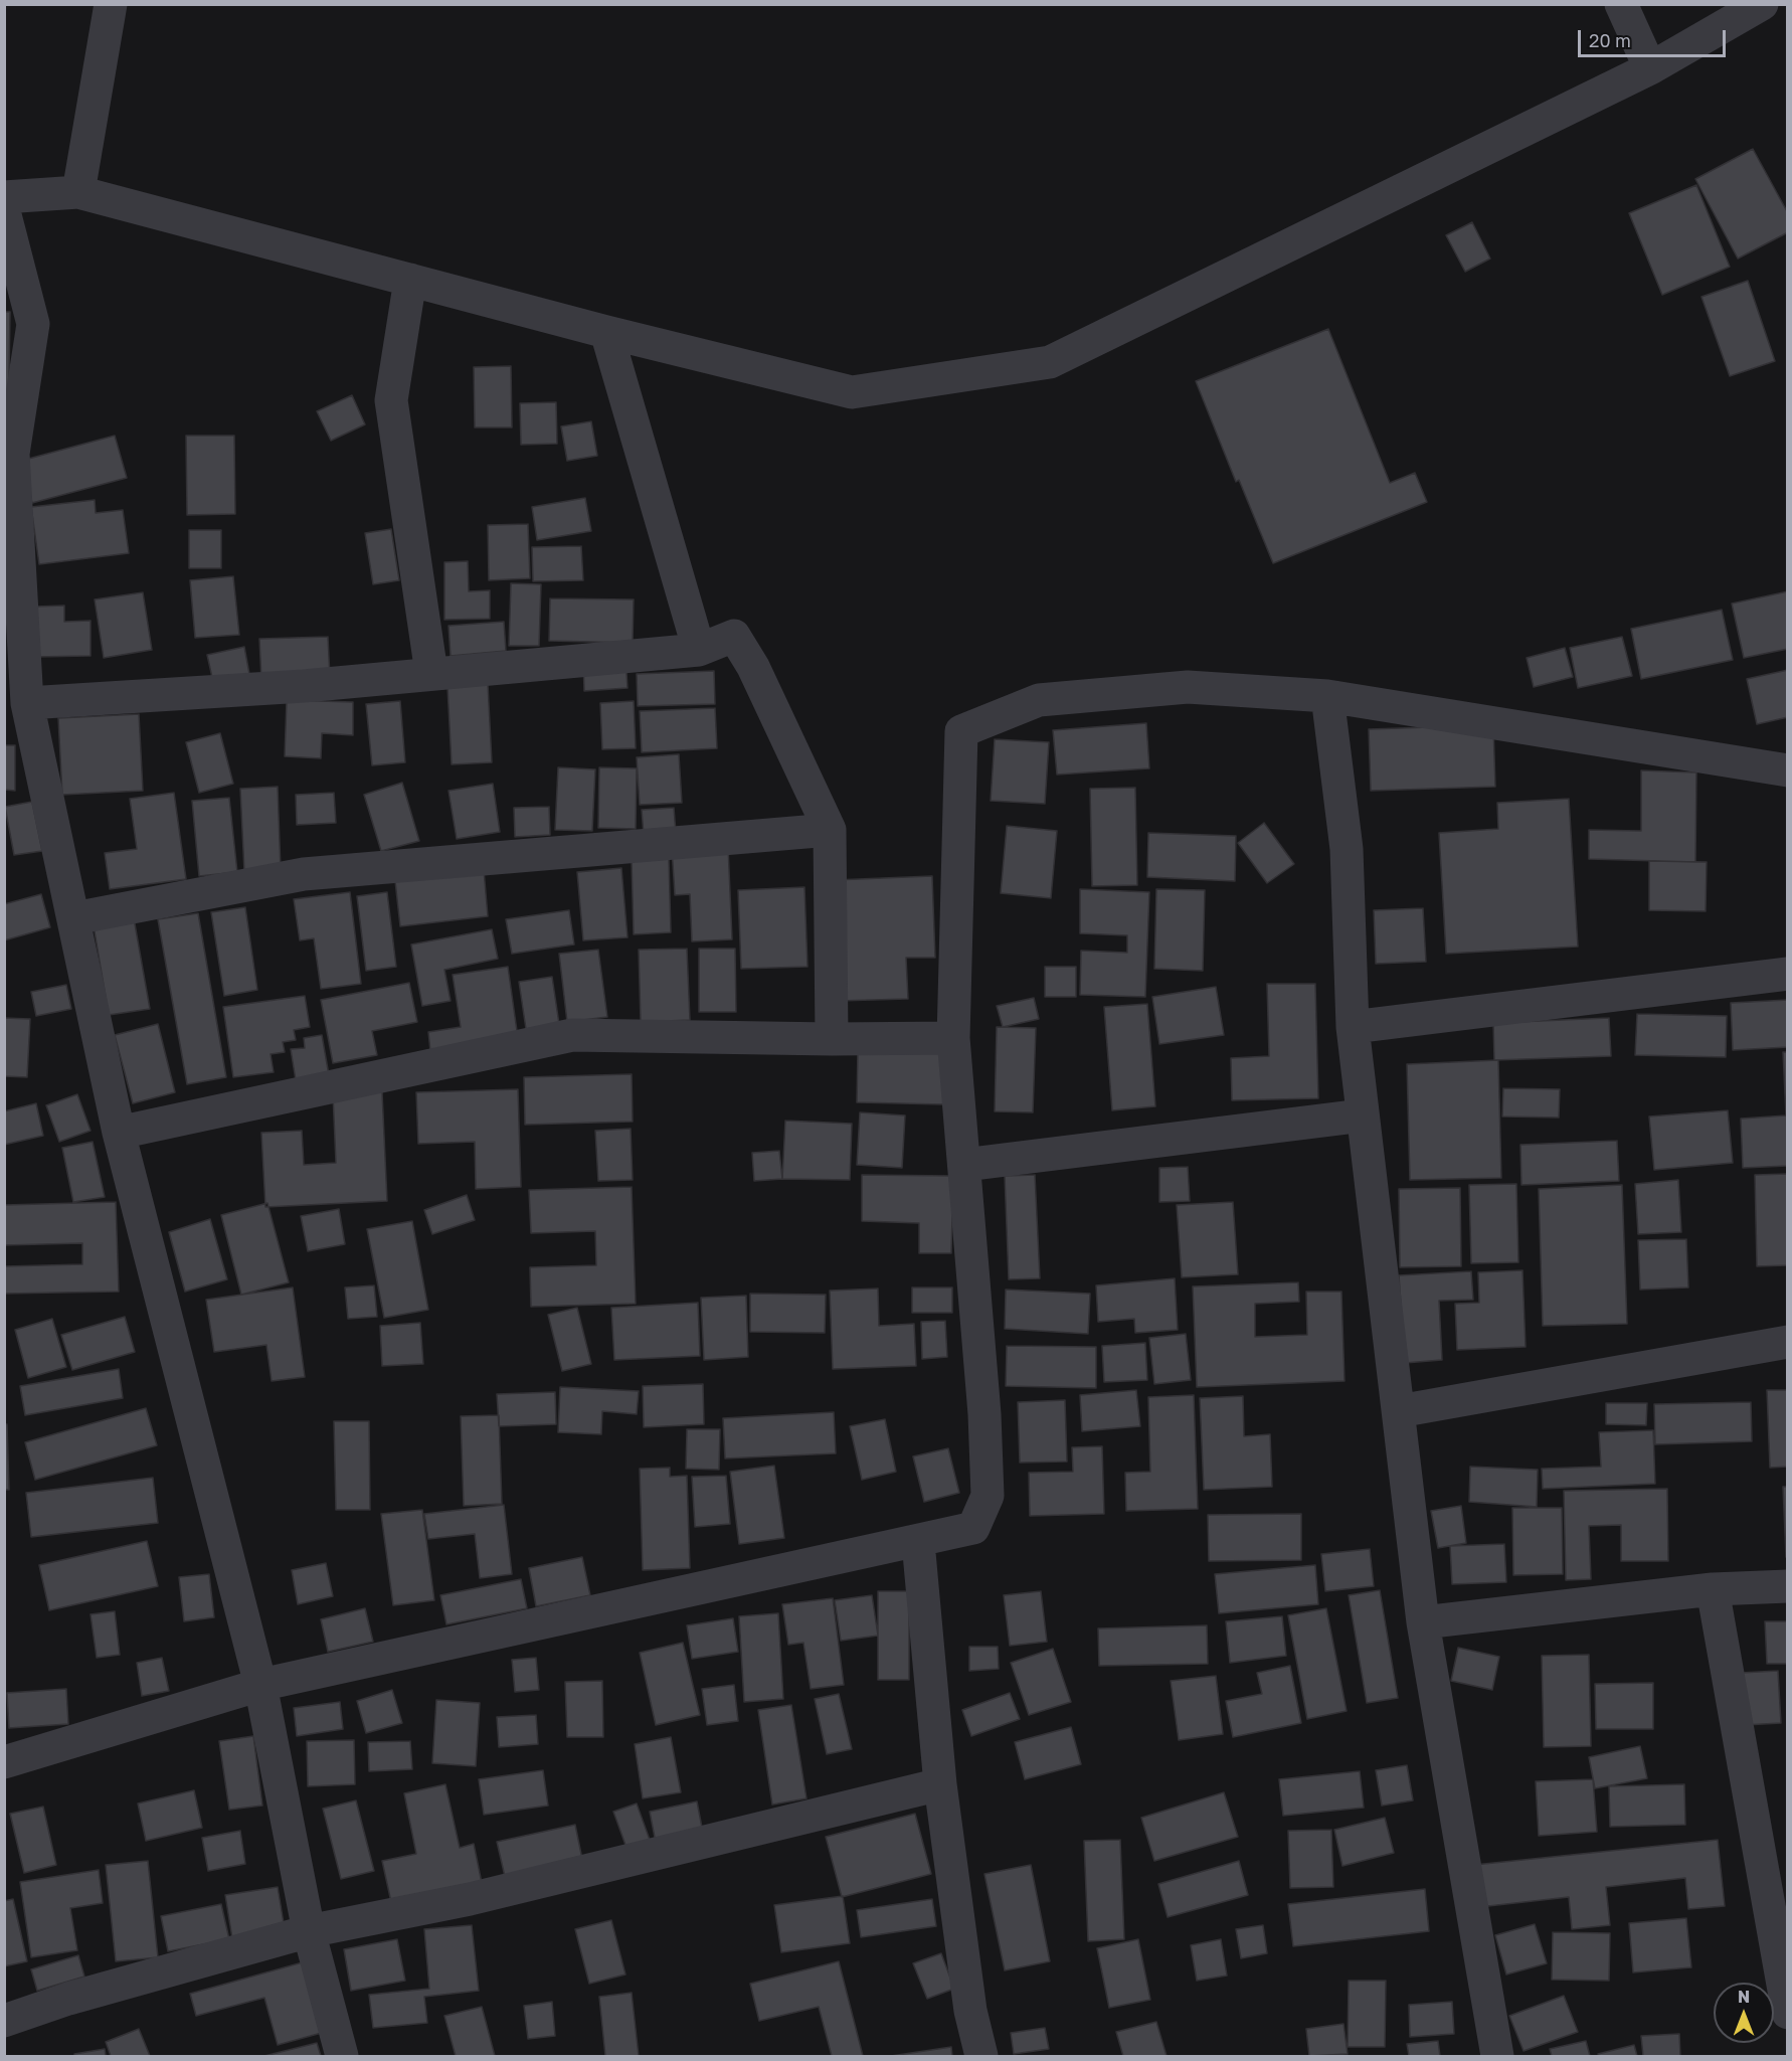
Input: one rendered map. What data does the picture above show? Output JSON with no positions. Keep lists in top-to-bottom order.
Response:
{
  "scale_bar": "20 m",
  "north": "top"
}
